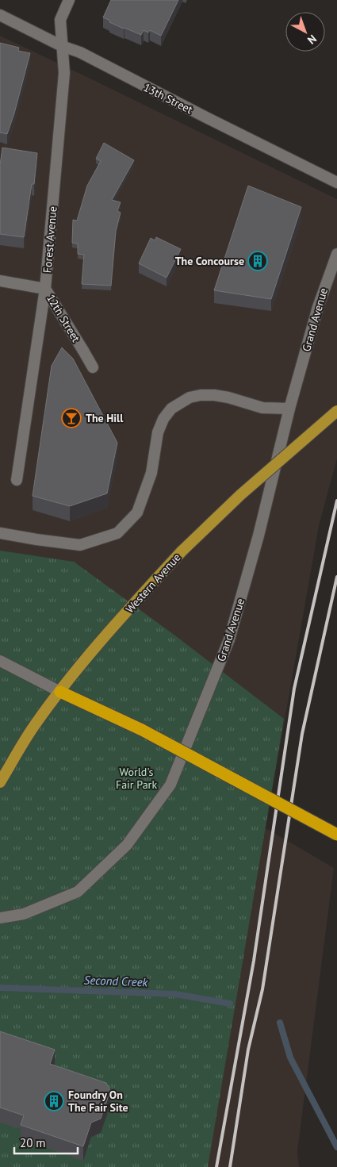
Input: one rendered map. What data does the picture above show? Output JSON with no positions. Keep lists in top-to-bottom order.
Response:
{
  "streets": {
    "main road": ["Western Avenue"],
    "street": [
      "13th Street",
      "Forest Avenue",
      "12th Street",
      "Grand Avenue"
    ]
  },
  "crossings": [
    ["13th Street", "Forest Avenue"],
    ["Forest Avenue", "12th Street"]
  ],
  "water": ["Second Creek"],
  "parks": ["World's Fair Park"],
  "places": {
    "building": ["The Concourse", "Foundry On The Fair Site"],
    "bar": ["The Hill"]
  },
  "scale_bar": "20 m",
  "north": "bottom right"
}
